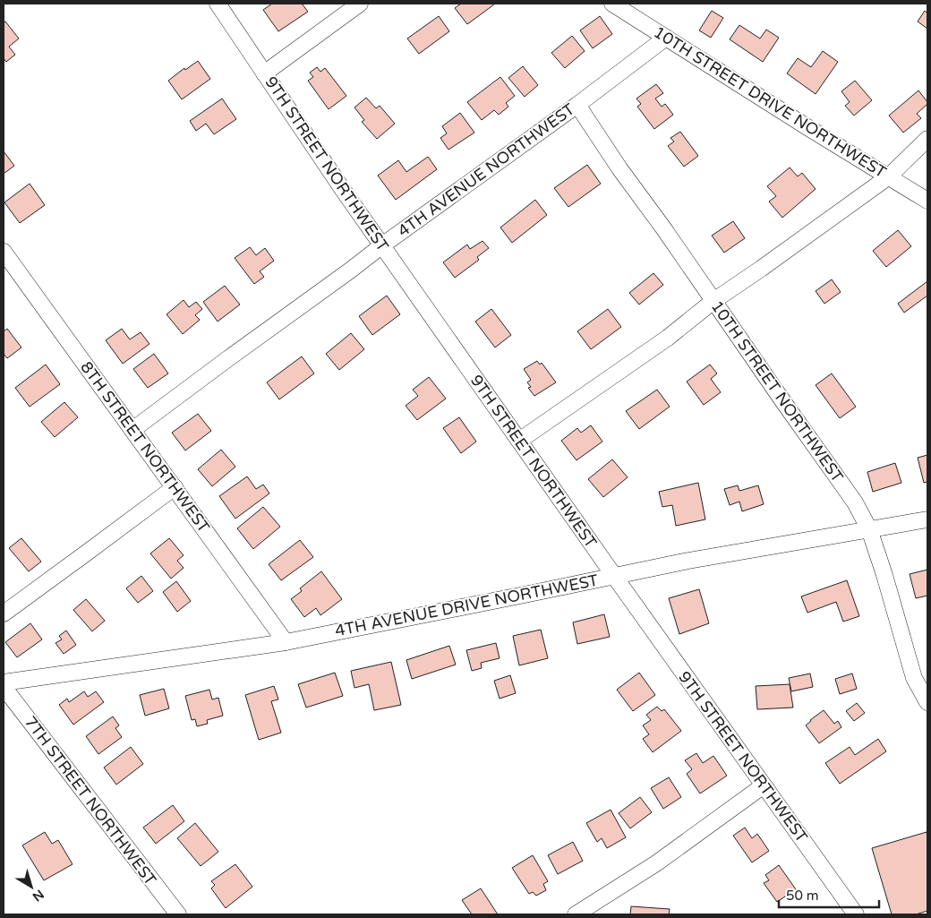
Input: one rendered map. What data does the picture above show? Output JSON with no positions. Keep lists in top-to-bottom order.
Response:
{
  "streets": {
    "street": [
      "10TH STREET DRIVE NORTHWEST",
      "9TH STREET NORTHWEST",
      "4TH AVENUE NORTHWEST",
      "10TH STREET NORTHWEST",
      "8TH STREET NORTHWEST",
      "4TH AVENUE DRIVE NORTHWEST",
      "7TH STREET NORTHWEST"
    ]
  },
  "crossings": [
    ["10TH STREET DRIVE NORTHWEST", "4TH AVENUE NORTHWEST"],
    ["9TH STREET NORTHWEST", "4TH AVENUE NORTHWEST"],
    ["9TH STREET NORTHWEST", "4TH AVENUE DRIVE NORTHWEST"],
    ["4TH AVENUE NORTHWEST", "10TH STREET NORTHWEST"],
    ["4TH AVENUE NORTHWEST", "8TH STREET NORTHWEST"],
    ["10TH STREET NORTHWEST", "4TH AVENUE DRIVE NORTHWEST"],
    ["8TH STREET NORTHWEST", "4TH AVENUE DRIVE NORTHWEST"]
  ],
  "scale_bar": "50 m",
  "north": "bottom right"
}
